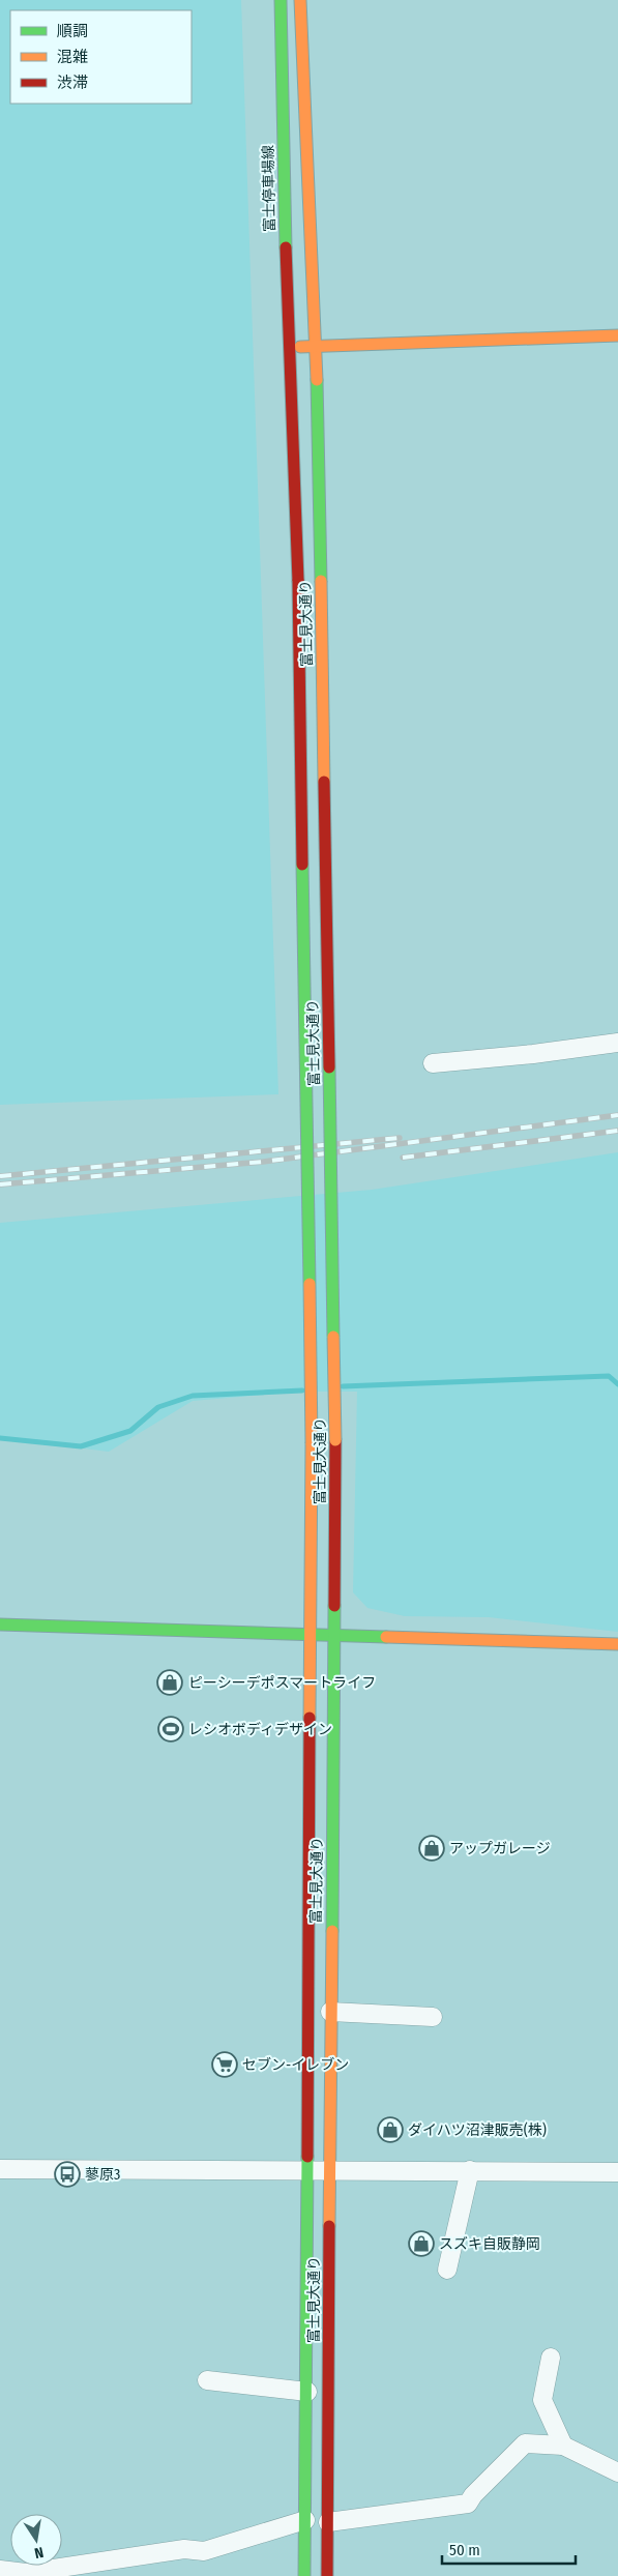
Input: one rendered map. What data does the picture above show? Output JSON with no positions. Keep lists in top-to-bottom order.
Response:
{
  "streets": {
    "street": ["富士停車場線", "富士見大通り"]
  },
  "crossings": [
    ["富士停車場線", "富士見大通り"]
  ],
  "places": {
    "shop": [
      "ピーシーデポスマートライフ",
      "アップガレージ",
      "ダイハツ沼津販売(株)",
      "スズキ自販静岡"
    ],
    "sports": ["レシオボディデザイン"],
    "supermarket": ["セブン-イレブン"],
    "bus stop": ["蓼原3"]
  },
  "legend": ["順調", "混雑", "渋滞"],
  "scale_bar": "50 m",
  "north": "bottom"
}
